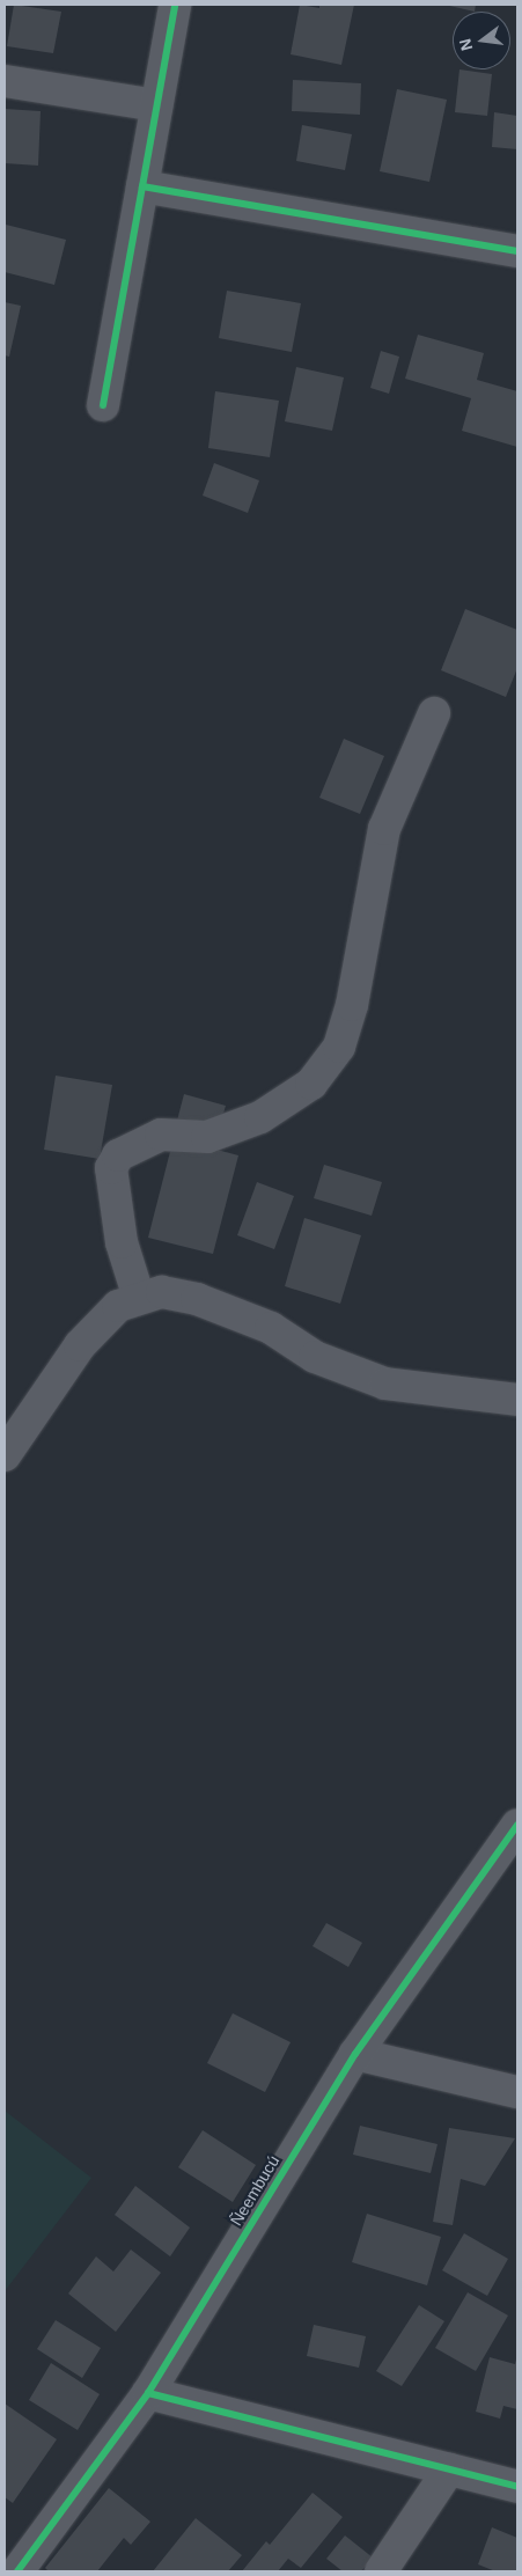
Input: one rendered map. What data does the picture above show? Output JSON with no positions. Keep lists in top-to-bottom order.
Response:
{
  "streets": {
    "street": ["Ñeembucú"]
  },
  "north": "left"
}
